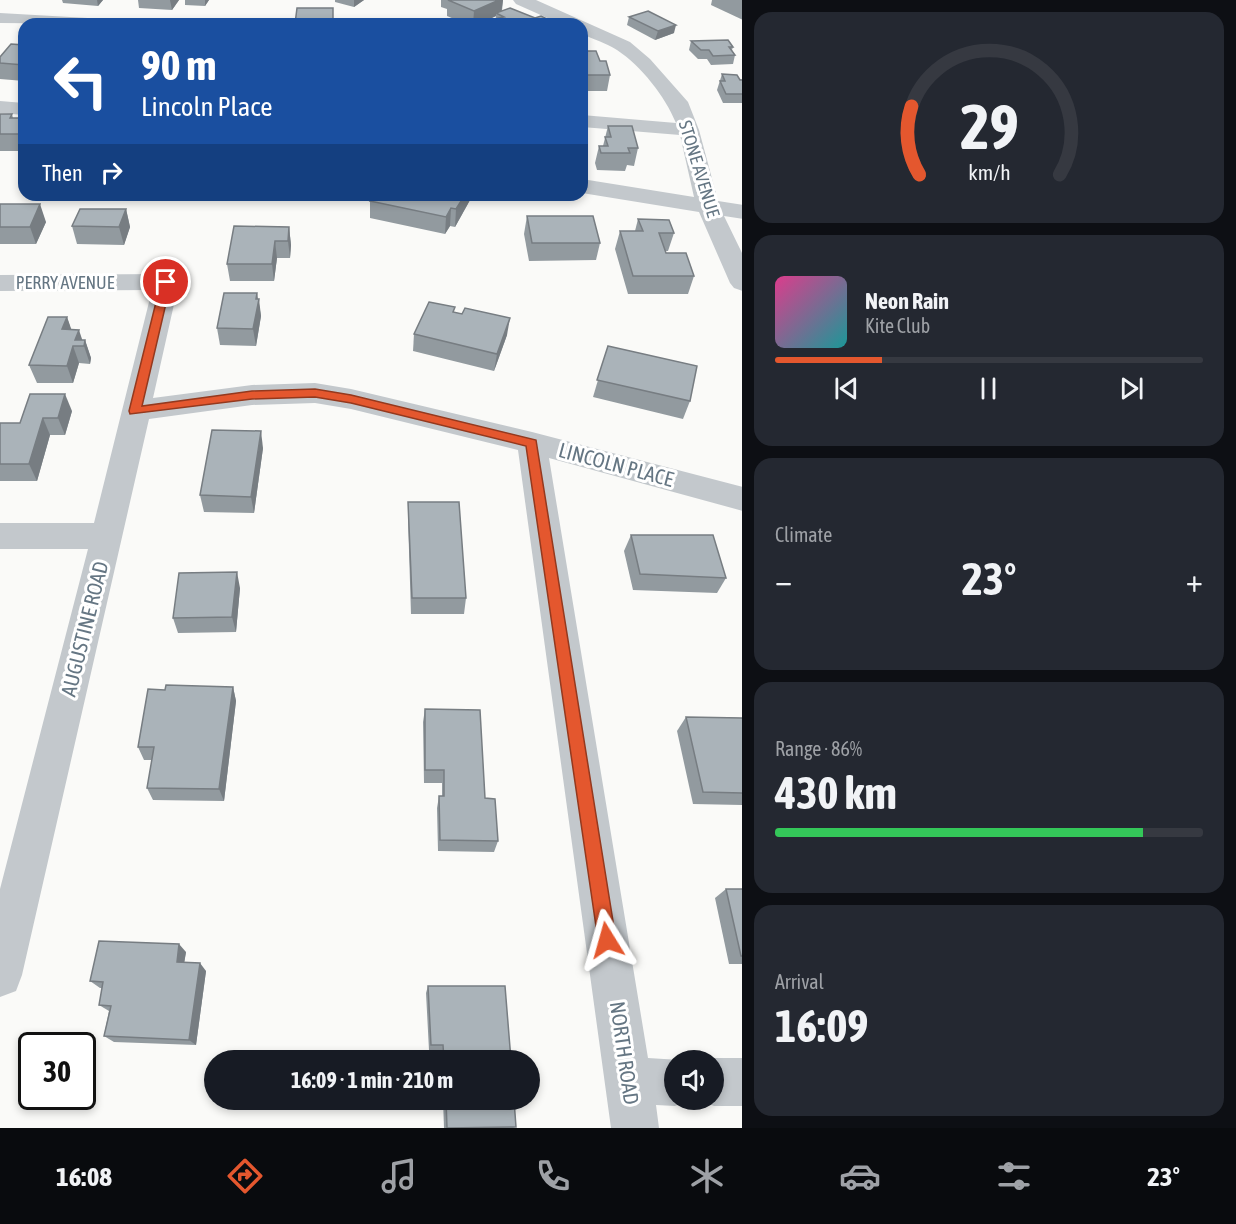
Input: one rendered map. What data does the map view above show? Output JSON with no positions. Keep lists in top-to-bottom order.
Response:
{
  "streets": {
    "street": [
      "STONE AVENUE",
      "PERRY AVENUE",
      "LINCOLN PLACE",
      "AUGUSTINE ROAD",
      "NORTH ROAD"
    ]
  },
  "crossings": [
    ["PERRY AVENUE", "AUGUSTINE ROAD"],
    ["LINCOLN PLACE", "AUGUSTINE ROAD"],
    ["LINCOLN PLACE", "NORTH ROAD"]
  ],
  "page": {
    "turn": ["90 m", "Lincoln Place"],
    "then": "Then",
    "song": ["Neon Rain", "Kite Club"],
    "tile": [
      "Climate",
      ["Range · 86%", "430 km"],
      ["Arrival", "16:09"]
    ],
    "heat": ["−", "23°", "+"],
    "limit": "30",
    "trip": "16:09 · 1 min · 210 m",
    "tabs": ["16:08", "23°"],
    "gauge": ["29", "km/h"]
  }
}
